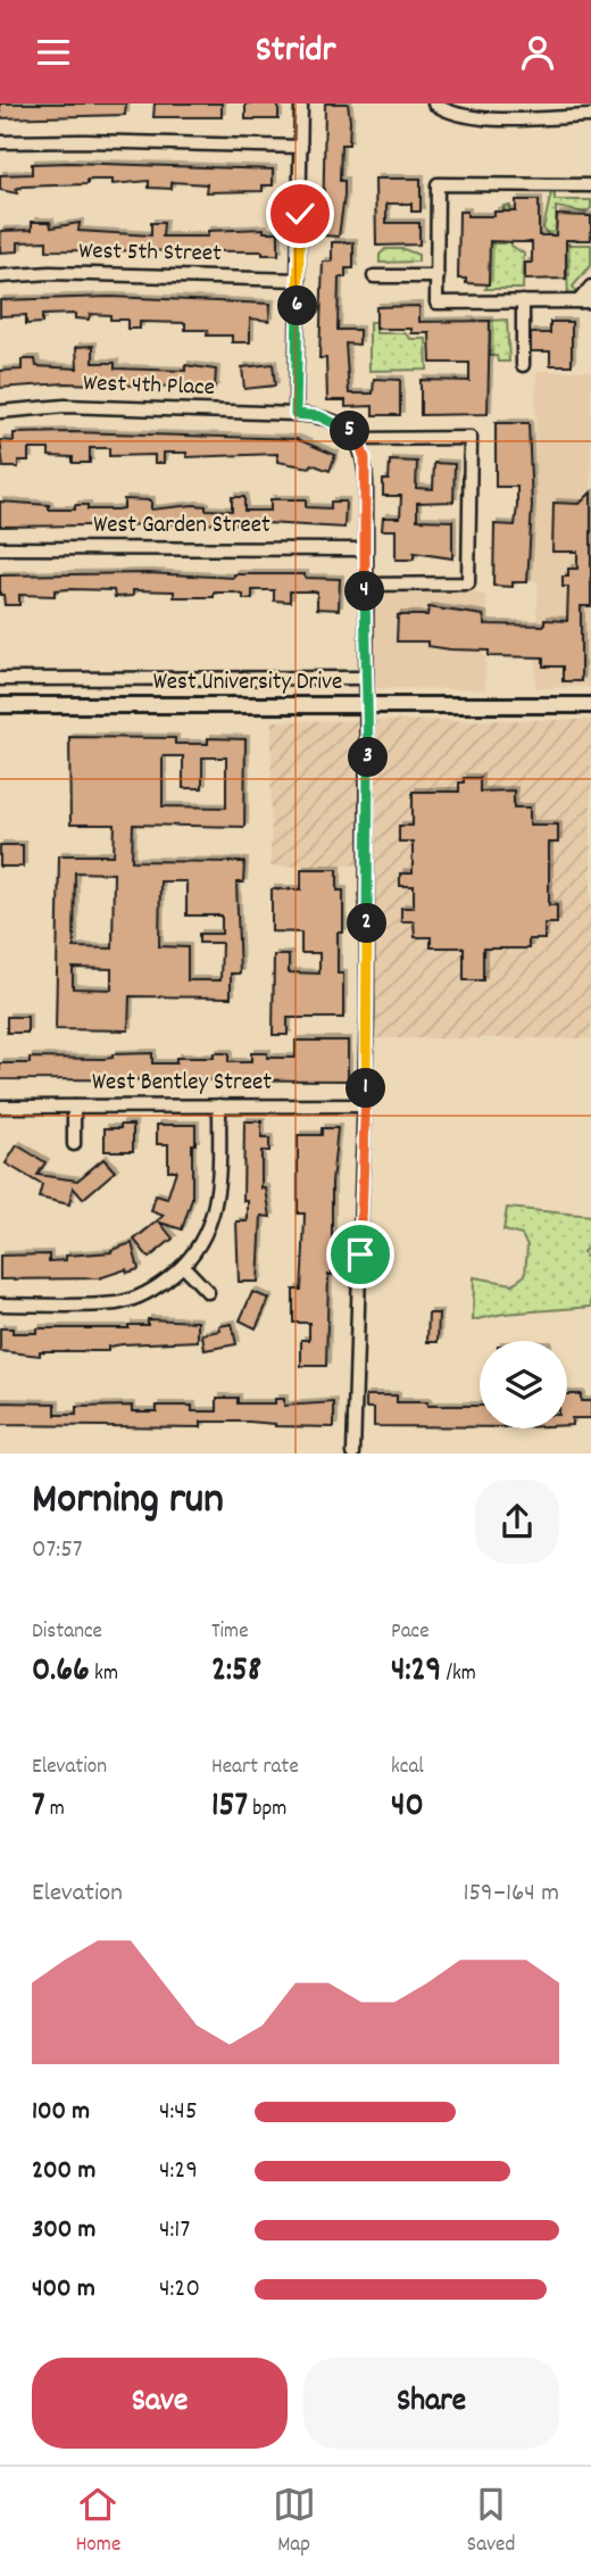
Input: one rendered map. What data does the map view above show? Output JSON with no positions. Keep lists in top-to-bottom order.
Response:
{
  "streets": {
    "main road": ["West University Drive"],
    "street": [
      "West 5th Street",
      "West 4th Place",
      "West Garden Street",
      "West Bentley Street"
    ]
  },
  "page": {
    "header": "Stridr",
    "pins": [
      "6",
      "5",
      "4",
      "3",
      "2",
      "1"
    ],
    "heading": ["Morning run", "07:57"],
    "stats": [
      ["Distance", "0.66 km"],
      ["Time", "2:58"],
      ["Pace", "4:29 /km"],
      ["Elevation", "7 m"],
      ["Heart rate", "157 bpm"],
      ["kcal", "40"]
    ],
    "chart": ["Elevation", "159–164 m"],
    "list": [
      {
        "name": "100 m",
        "note": "4:45"
      },
      {
        "name": "200 m",
        "note": "4:29"
      },
      {
        "name": "300 m",
        "note": "4:17"
      },
      {
        "name": "400 m",
        "note": "4:20"
      }
    ],
    "buttons": ["Save", "Share"],
    "tabs": ["Home", "Map", "Saved"]
  }
}
